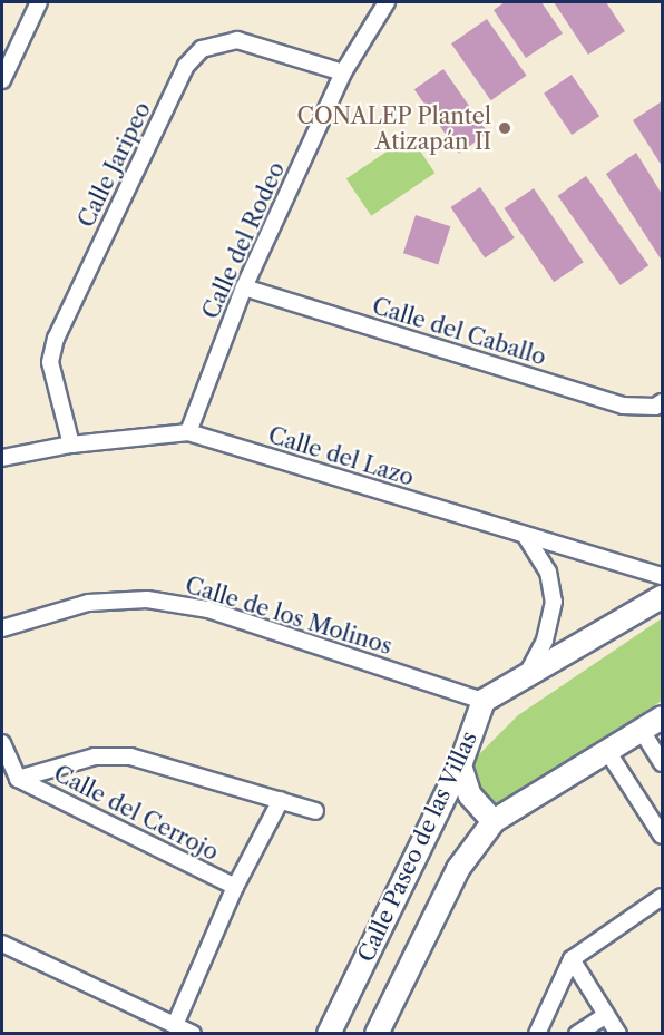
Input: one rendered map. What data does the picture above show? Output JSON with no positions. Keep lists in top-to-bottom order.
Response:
{
  "streets": {
    "street": [
      "Calle Jaripeo",
      "Calle del Rodeo",
      "Calle del Caballo",
      "Calle del Lazo",
      "Calle de los Molinos",
      "Calle del Cerrojo",
      "Calle Paseo de las Villas"
    ]
  },
  "crossings": [
    ["Calle Jaripeo", "Calle del Rodeo"],
    ["Calle Jaripeo", "Calle del Lazo"],
    ["Calle del Rodeo", "Calle del Caballo"],
    ["Calle del Rodeo", "Calle del Lazo"],
    ["Calle de los Molinos", "Calle Paseo de las Villas"]
  ],
  "places": ["CONALEP Plantel Atizapán II"]
}
